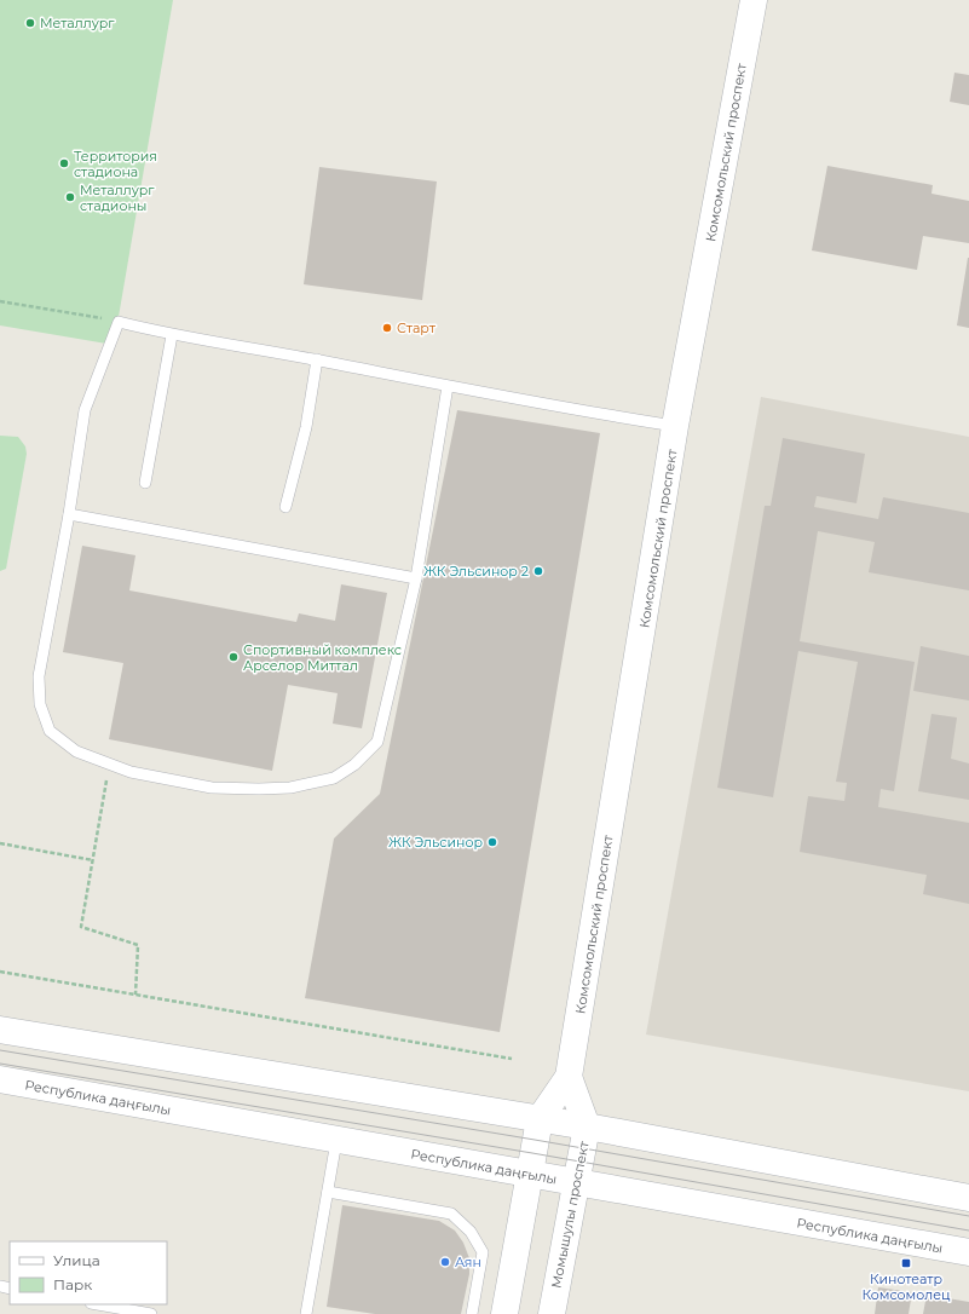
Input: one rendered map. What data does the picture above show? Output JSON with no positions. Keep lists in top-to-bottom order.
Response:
{
  "streets": {
    "main road": ["Комсомольский проспект", "Республика даңғылы", "Момышулы проспект"]
  },
  "crossings": [
    ["Комсомольский проспект", "Момышулы проспект"],
    ["Республика даңғылы", "Момышулы проспект"]
  ],
  "places": {
    "other": [
      "Металлург",
      "Территория стадиона",
      "Металлург стадионы",
      "Старт",
      "ЖК Эльсинор 2",
      "Спортивный комплекс Арселор Миттал",
      "ЖК Эльсинор",
      "Аян"
    ],
    "transit": ["Кинотеатр Комсомолец"]
  },
  "legend": ["Улица", "Парк"]
}
